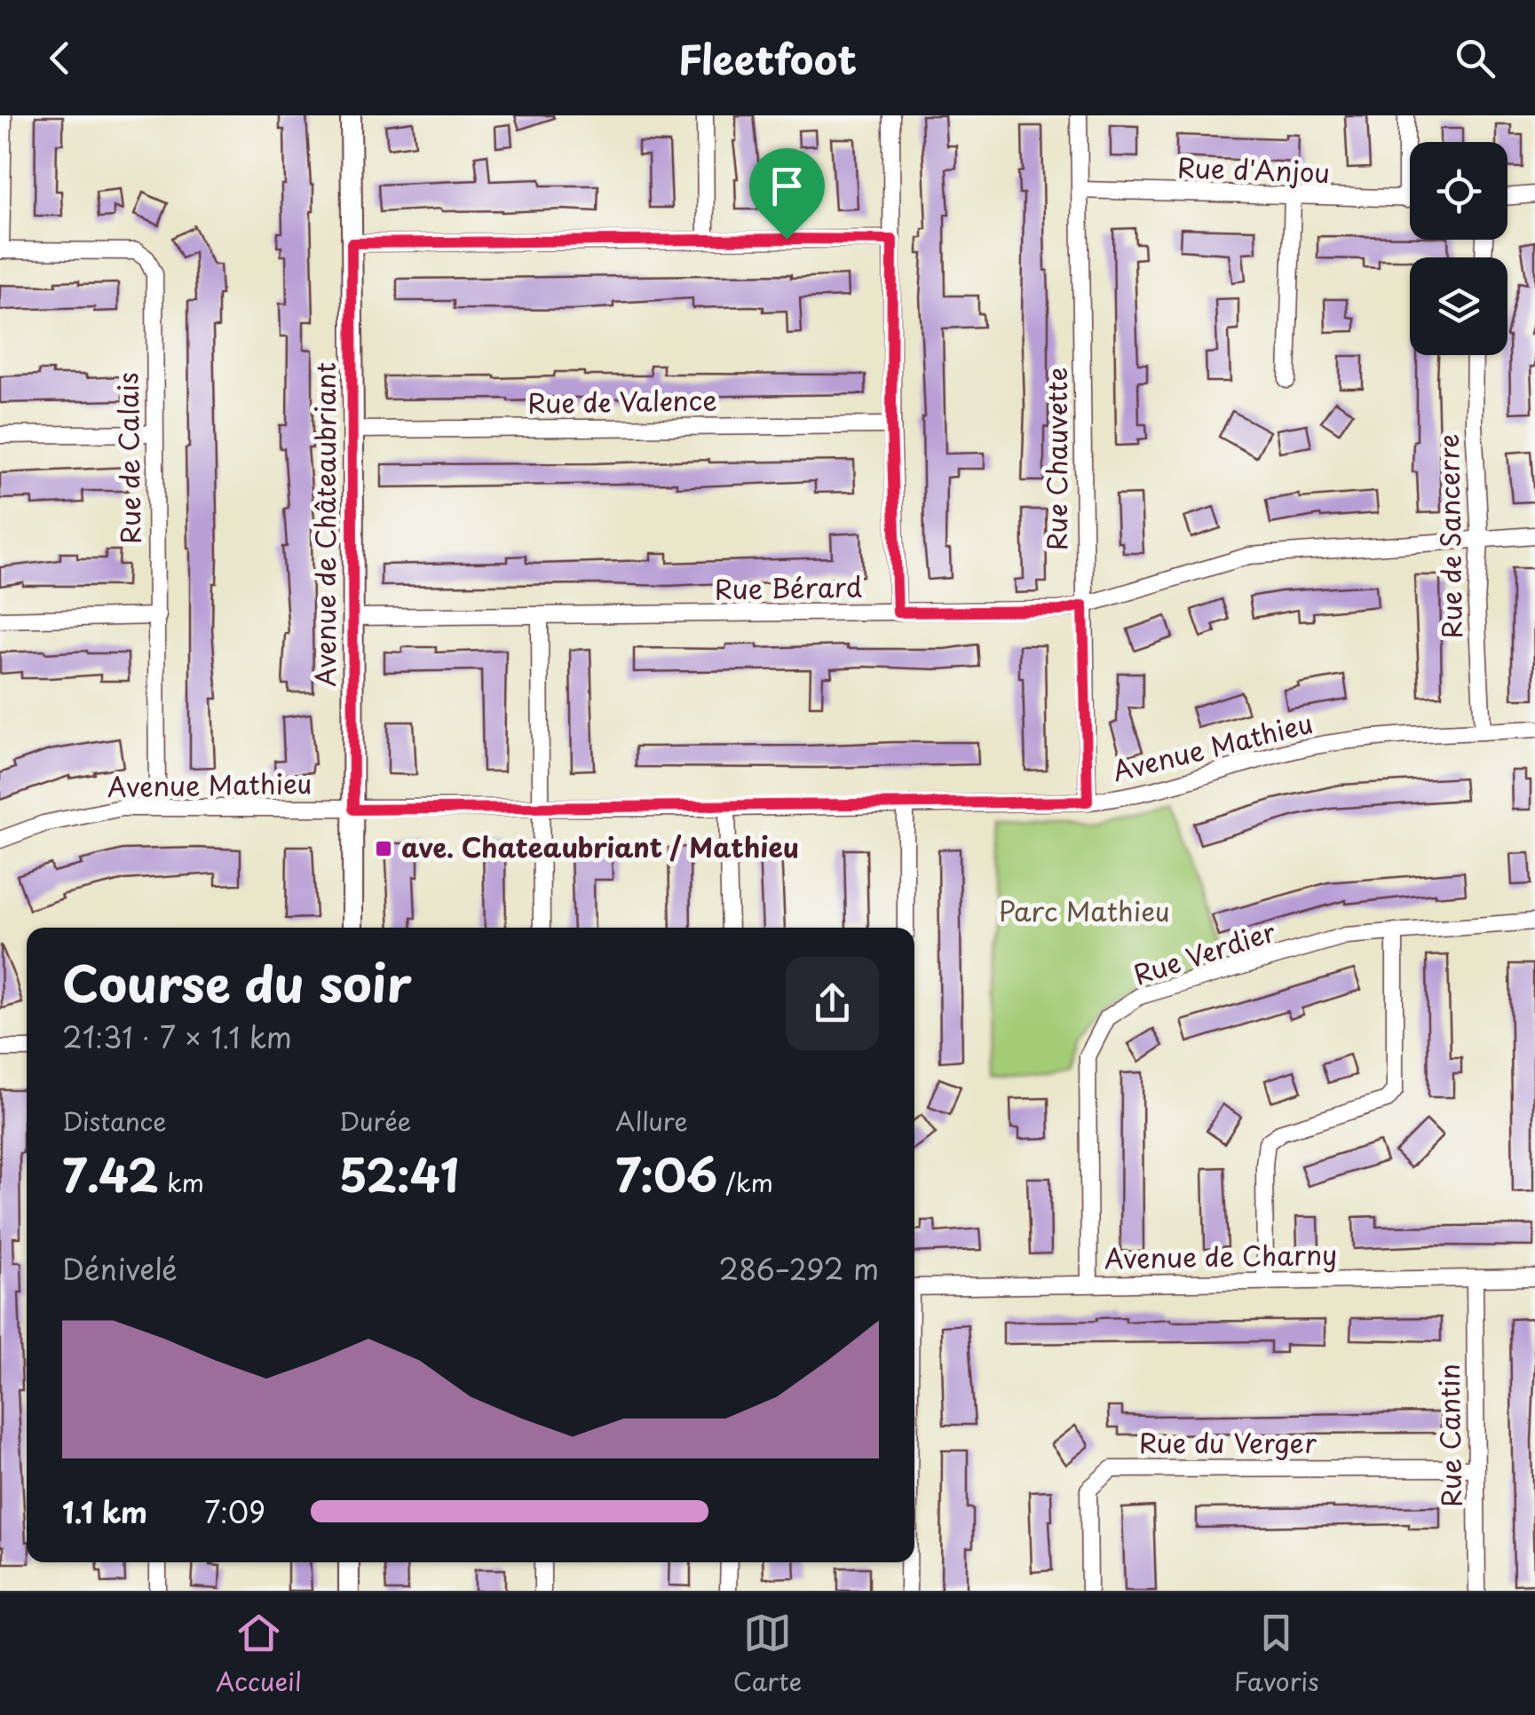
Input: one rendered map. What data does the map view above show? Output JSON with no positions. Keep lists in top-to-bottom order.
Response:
{
  "streets": {
    "street": [
      "Rue d'Anjou",
      "Rue de Valence",
      "Rue de Calais",
      "Rue Chauvette",
      "Avenue de Châteaubriant",
      "Rue de Sancerre",
      "Rue Bérard",
      "Avenue Mathieu",
      "Rue Verdier",
      "Avenue de Charny",
      "Rue Cantin",
      "Rue du Verger"
    ]
  },
  "crossings": [
    ["Rue d'Anjou", "Rue Chauvette"],
    ["Rue de Valence", "Avenue de Châteaubriant"],
    ["Rue de Calais", "Avenue Mathieu"],
    ["Rue Chauvette", "Rue Bérard"],
    ["Rue Chauvette", "Avenue Mathieu"],
    ["Avenue de Châteaubriant", "Rue Bérard"],
    ["Avenue de Châteaubriant", "Avenue Mathieu"],
    ["Rue de Sancerre", "Rue Bérard"],
    ["Rue de Sancerre", "Avenue Mathieu"],
    ["Rue Verdier", "Avenue de Charny"],
    ["Avenue de Charny", "Rue Cantin"],
    ["Rue Cantin", "Rue du Verger"]
  ],
  "parks": ["Parc Mathieu"],
  "places": {
    "transit": ["ave. Chateaubriant / Mathieu"]
  },
  "page": {
    "header": "Fleetfoot",
    "heading": ["Course du soir", "21:31 · 7 × 1.1 km"],
    "stats": [
      ["Distance", "7.42 km"],
      ["Durée", "52:41"],
      ["Allure", "7:06 /km"]
    ],
    "chart": ["Dénivelé", "286–292 m"],
    "list": [
      {
        "name": "1.1 km",
        "note": "7:09"
      }
    ],
    "tabs": ["Accueil", "Carte", "Favoris"]
  }
}
